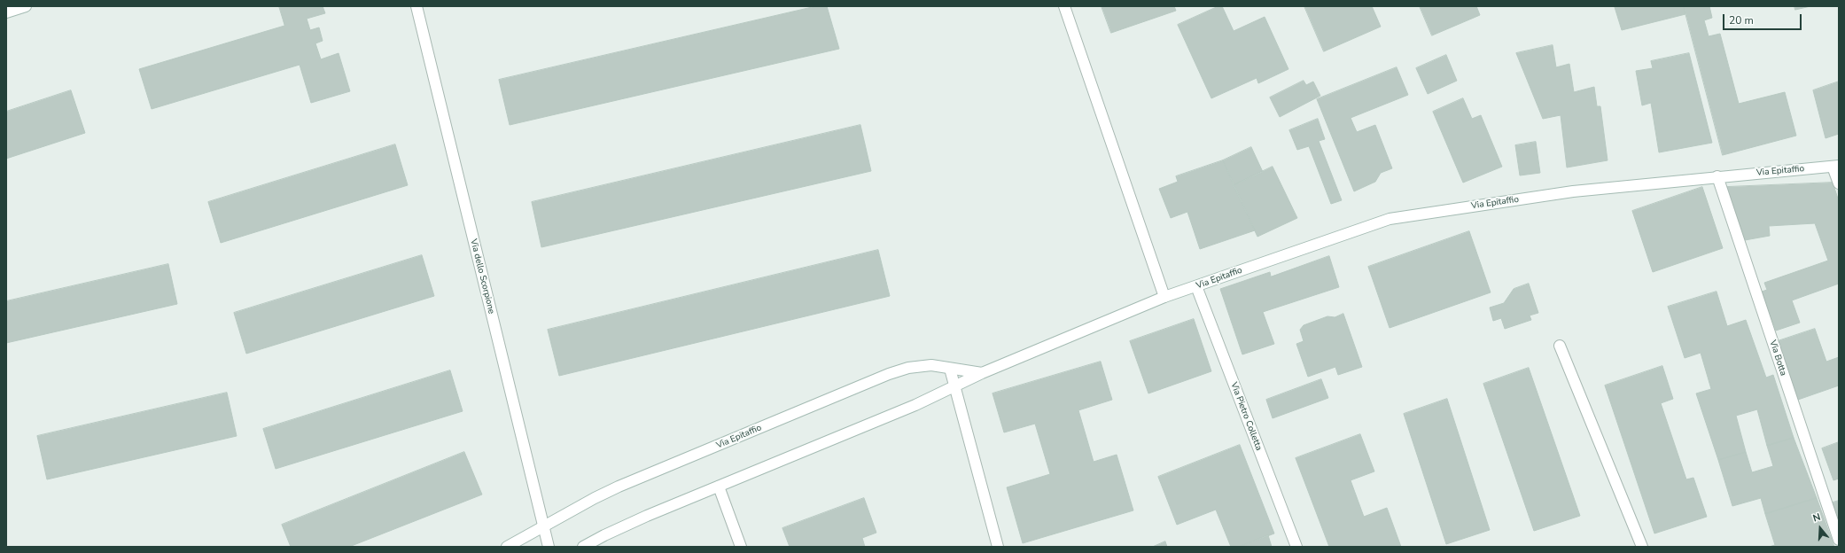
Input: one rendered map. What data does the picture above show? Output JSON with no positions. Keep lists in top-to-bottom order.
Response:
{
  "streets": {
    "street": [
      "Via Epitaffio",
      "Via dello Scorpione",
      "Via Botta",
      "Via Pietro Colletta"
    ]
  },
  "crossings": [
    ["Via Epitaffio", "Via dello Scorpione"],
    ["Via Epitaffio", "Via Botta"],
    ["Via Epitaffio", "Via Pietro Colletta"]
  ],
  "scale_bar": "20 m",
  "north": "top"
}
